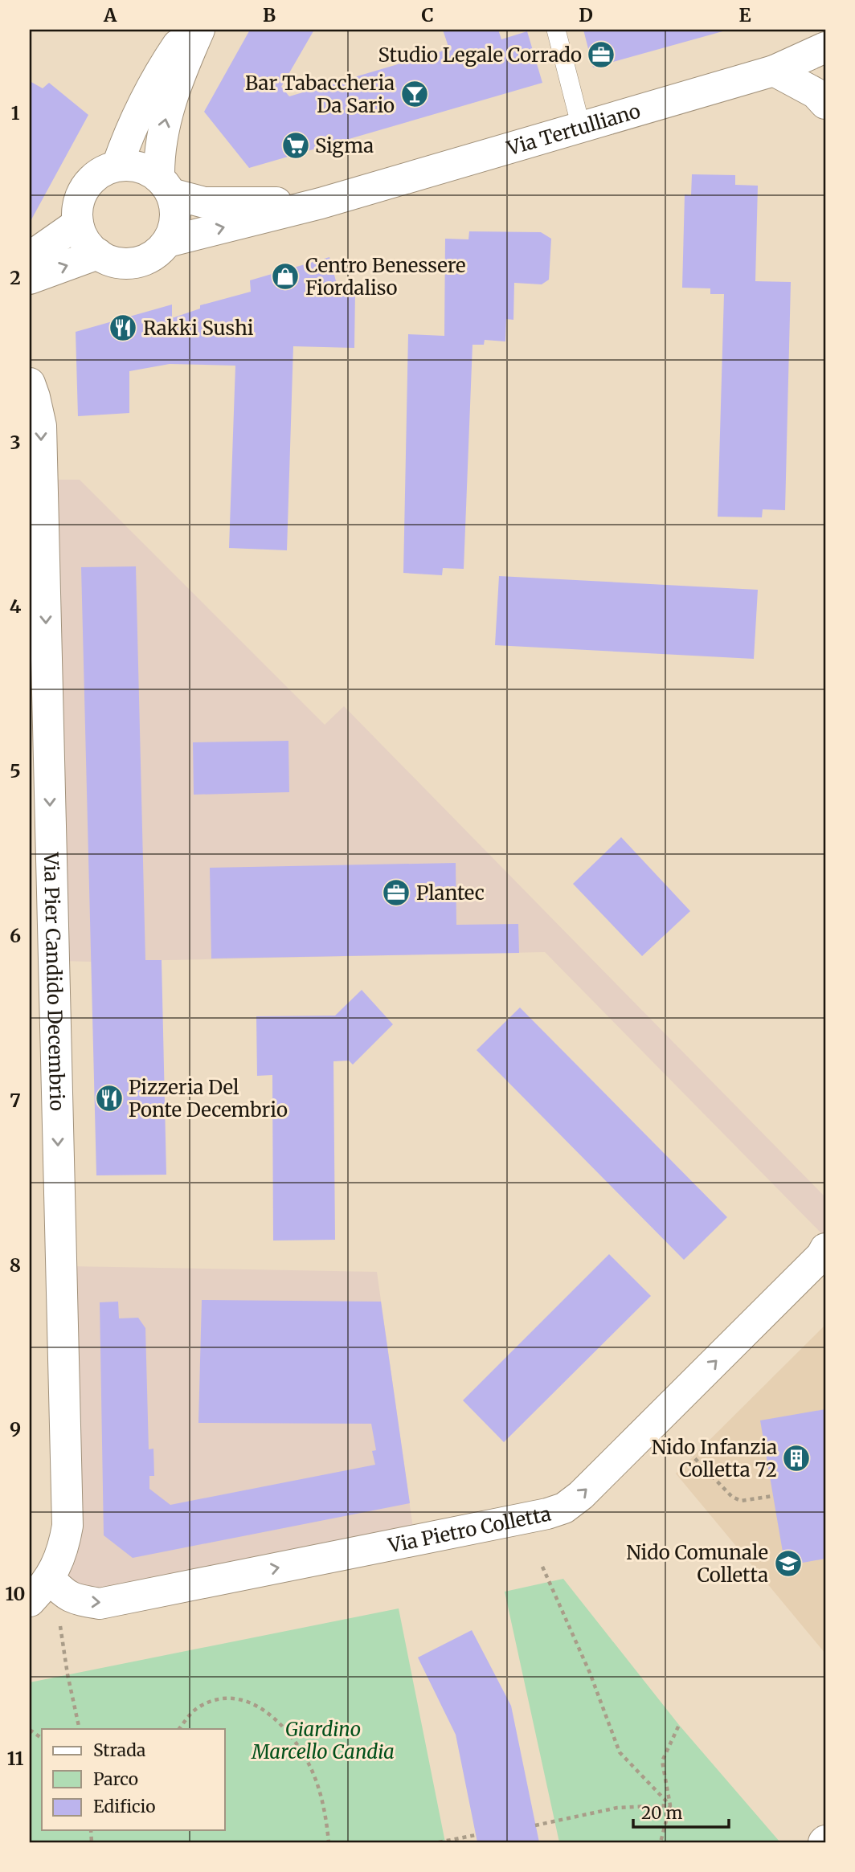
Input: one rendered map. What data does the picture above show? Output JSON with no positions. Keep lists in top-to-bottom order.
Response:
{
  "streets": {
    "street": ["Via Tertulliano", "Via Pier Candido Decembrio", "Via Pietro Colletta"]
  },
  "crossings": [
    ["Via Pier Candido Decembrio", "Via Pietro Colletta"]
  ],
  "one_way": ["Via Pier Candido Decembrio", "Via Pietro Colletta"],
  "parks": ["Giardino Marcello Candia"],
  "places": {
    "office": ["Studio Legale Corrado", "Plantec"],
    "bar": ["Bar Tabaccheria Da Sario"],
    "supermarket": ["Sigma"],
    "shop": ["Centro Benessere Fiordaliso"],
    "restaurant": ["Rakki Sushi", "Pizzeria Del Ponte Decembrio"],
    "building": ["Nido Infanzia Colletta 72"],
    "school or university": ["Nido Comunale Colletta"]
  },
  "legend": ["Strada", "Parco", "Edificio"],
  "scale_bar": "20 m",
  "grid": {
    "columns": [
      "A",
      "B",
      "C",
      "D",
      "E"
    ],
    "rows": [
      "1",
      "2",
      "3",
      "4",
      "5",
      "6",
      "7",
      "8",
      "9",
      "10",
      "11"
    ]
  }
}
